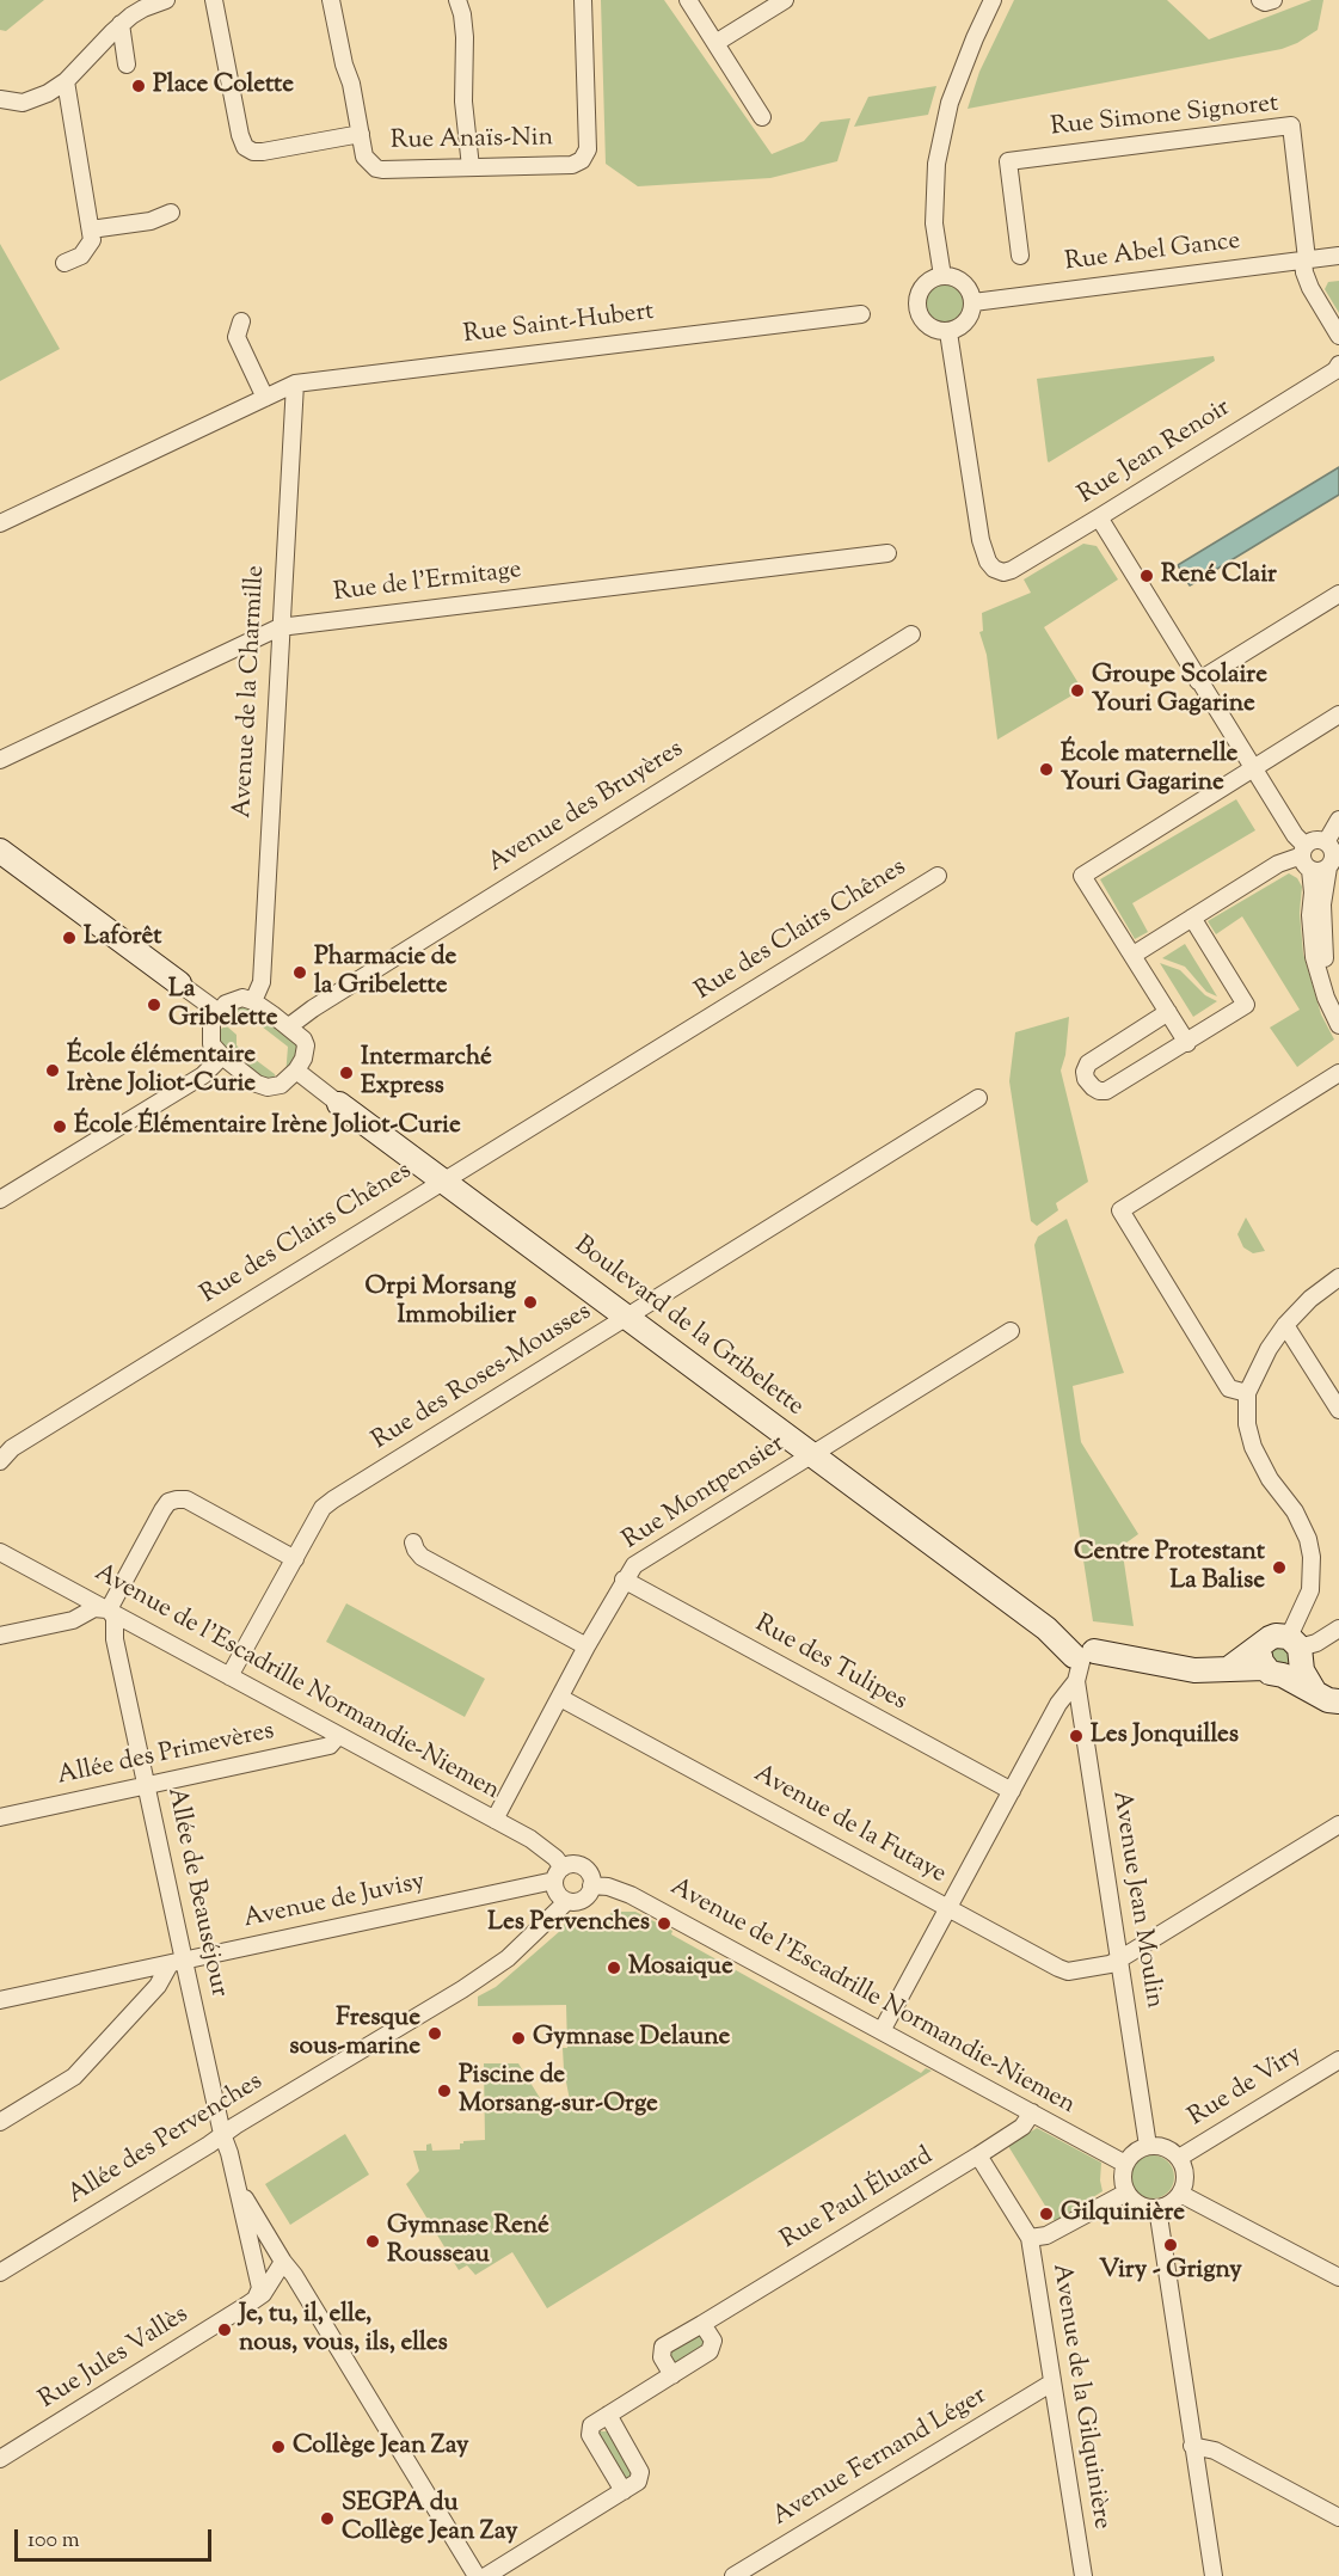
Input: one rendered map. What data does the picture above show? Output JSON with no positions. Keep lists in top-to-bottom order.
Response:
{
  "streets": {
    "main road": ["Boulevard de la Gribelette"],
    "street": [
      "Rue Simone Signoret",
      "Rue Anaïs-Nin",
      "Rue Abel Gance",
      "Rue Saint-Hubert",
      "Rue Jean Renoir",
      "Rue de l'Ermitage",
      "Avenue de la Charmille",
      "Avenue des Bruyères",
      "Rue des Clairs Chênes",
      "Rue des Roses-Mousses",
      "Rue Montpensier",
      "Rue des Tulipes",
      "Avenue de l'Escadrille Normandie-Niemen",
      "Allée des Primevères",
      "Avenue de la Futaye",
      "Allée de Beauséjour",
      "Avenue Jean Moulin",
      "Avenue de Juvisy",
      "Rue de Viry",
      "Allée des Pervenches",
      "Rue Paul Éluard",
      "Rue Jules Vallès",
      "Avenue de la Gilquinière",
      "Avenue Fernand Léger"
    ]
  },
  "crossings": [
    ["Rue Simone Signoret", "Rue Abel Gance"],
    ["Rue Abel Gance", "Rue Jean Renoir"],
    ["Rue Saint-Hubert", "Avenue de la Charmille"],
    ["Rue de l'Ermitage", "Avenue de la Charmille"],
    ["Avenue de la Charmille", "Avenue des Bruyères"],
    ["Avenue de la Charmille", "Boulevard de la Gribelette"],
    ["Avenue des Bruyères", "Boulevard de la Gribelette"],
    ["Rue des Clairs Chênes", "Boulevard de la Gribelette"],
    ["Boulevard de la Gribelette", "Rue des Roses-Mousses"],
    ["Boulevard de la Gribelette", "Rue Montpensier"],
    ["Boulevard de la Gribelette", "Avenue Jean Moulin"],
    ["Rue des Roses-Mousses", "Avenue de l'Escadrille Normandie-Niemen"],
    ["Rue Montpensier", "Rue des Tulipes"],
    ["Rue Montpensier", "Avenue de l'Escadrille Normandie-Niemen"],
    ["Rue Montpensier", "Avenue de la Futaye"],
    ["Avenue de l'Escadrille Normandie-Niemen", "Allée des Primevères"],
    ["Avenue de l'Escadrille Normandie-Niemen", "Allée de Beauséjour"],
    ["Avenue de l'Escadrille Normandie-Niemen", "Avenue Jean Moulin"],
    ["Avenue de l'Escadrille Normandie-Niemen", "Avenue de Juvisy"],
    ["Avenue de l'Escadrille Normandie-Niemen", "Rue de Viry"],
    ["Avenue de l'Escadrille Normandie-Niemen", "Allée des Pervenches"],
    ["Avenue de l'Escadrille Normandie-Niemen", "Rue Paul Éluard"],
    ["Allée des Primevères", "Allée de Beauséjour"],
    ["Avenue de la Futaye", "Avenue Jean Moulin"],
    ["Allée de Beauséjour", "Avenue de Juvisy"],
    ["Allée de Beauséjour", "Allée des Pervenches"],
    ["Avenue Jean Moulin", "Rue de Viry"],
    ["Avenue de Juvisy", "Allée des Pervenches"],
    ["Rue Paul Éluard", "Avenue de la Gilquinière"],
    ["Avenue de la Gilquinière", "Avenue Fernand Léger"]
  ],
  "places": [
    "Place Colette",
    "René Clair",
    "Groupe Scolaire Youri Gagarine",
    "École maternelle Youri Gagarine",
    "Laforêt",
    "Pharmacie de la Gribelette",
    "La Gribelette",
    "École élémentaire Irène Joliot-Curie",
    "Intermarché Express",
    "École Élémentaire Irène Joliot-Curie",
    "Orpi Morsang Immobilier",
    "Centre Protestant La Balise",
    "Les Jonquilles",
    "Les Pervenches",
    "Mosaique",
    "Fresque sous-marine",
    "Gymnase Delaune",
    "Piscine de Morsang-sur-Orge",
    "Gilquinière",
    "Gymnase René Rousseau",
    "Viry - Grigny",
    "Je, tu, il, elle, nous, vous, ils, elles",
    "Collège Jean Zay",
    "SEGPA du Collège Jean Zay"
  ],
  "scale_bar": "100 m"
}
